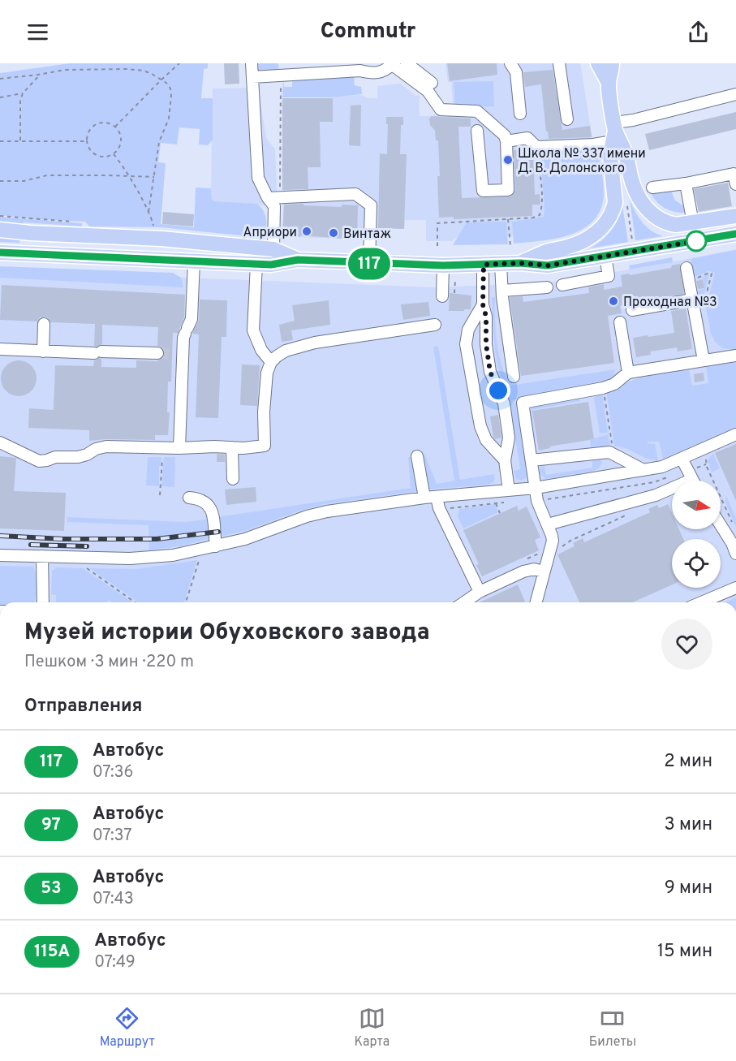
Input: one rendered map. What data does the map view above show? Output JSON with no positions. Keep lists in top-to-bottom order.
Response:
{
  "places": [
    "Школа № 337 имени Д. В. Долонского",
    "Априори",
    "Винтаж",
    "Проходная №3"
  ],
  "lines": ["bus line 117"],
  "north": "right",
  "page": {
    "header": "Commutr",
    "on_map": "117",
    "heading": [
      ["Музей истории Обуховского завода", "Пешком · 3 мин · 220 m"],
      "Отправления"
    ],
    "list": [
      {
        "mark": "117",
        "name": "Автобус",
        "note": "07:36",
        "value": "2 мин"
      },
      {
        "mark": "97",
        "name": "Автобус",
        "note": "07:37",
        "value": "3 мин"
      },
      {
        "mark": "53",
        "name": "Автобус",
        "note": "07:43",
        "value": "9 мин"
      },
      {
        "mark": "115А",
        "name": "Автобус",
        "note": "07:49",
        "value": "15 мин"
      }
    ],
    "tabs": ["Маршрут", "Карта", "Билеты"]
  }
}
